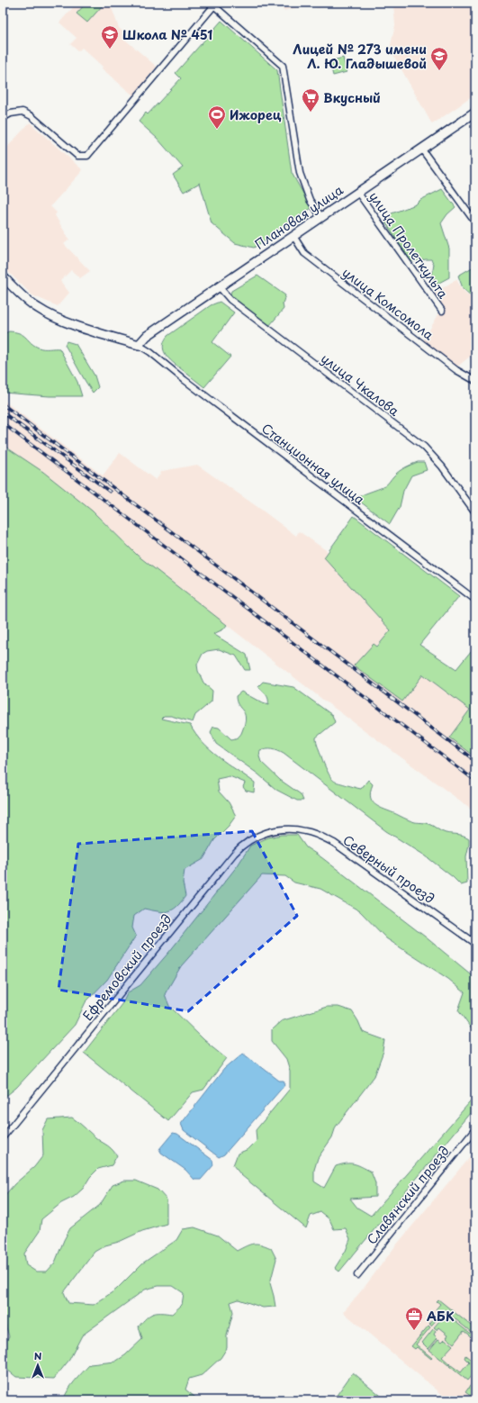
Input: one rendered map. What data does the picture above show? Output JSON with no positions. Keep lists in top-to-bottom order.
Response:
{
  "streets": {
    "street": [
      "Плановая улица",
      "улица Пролеткульта",
      "улица Комсомола",
      "улица Чкалова",
      "Станционная улица",
      "Северный проезд",
      "Ефремовский проезд",
      "Славянский проезд"
    ]
  },
  "crossings": [
    ["Плановая улица", "улица Пролеткульта"],
    ["Плановая улица", "улица Комсомола"],
    ["Плановая улица", "улица Чкалова"],
    ["Плановая улица", "Станционная улица"],
    ["Северный проезд", "Ефремовский проезд"]
  ],
  "places": {
    "school or university": ["Школа № 451", "Лицей № 273 имени Л. Ю. Гладышевой"],
    "supermarket": ["Вкусный"],
    "sports": ["Ижорец"],
    "office": ["АБК"]
  },
  "north": "top"
}
